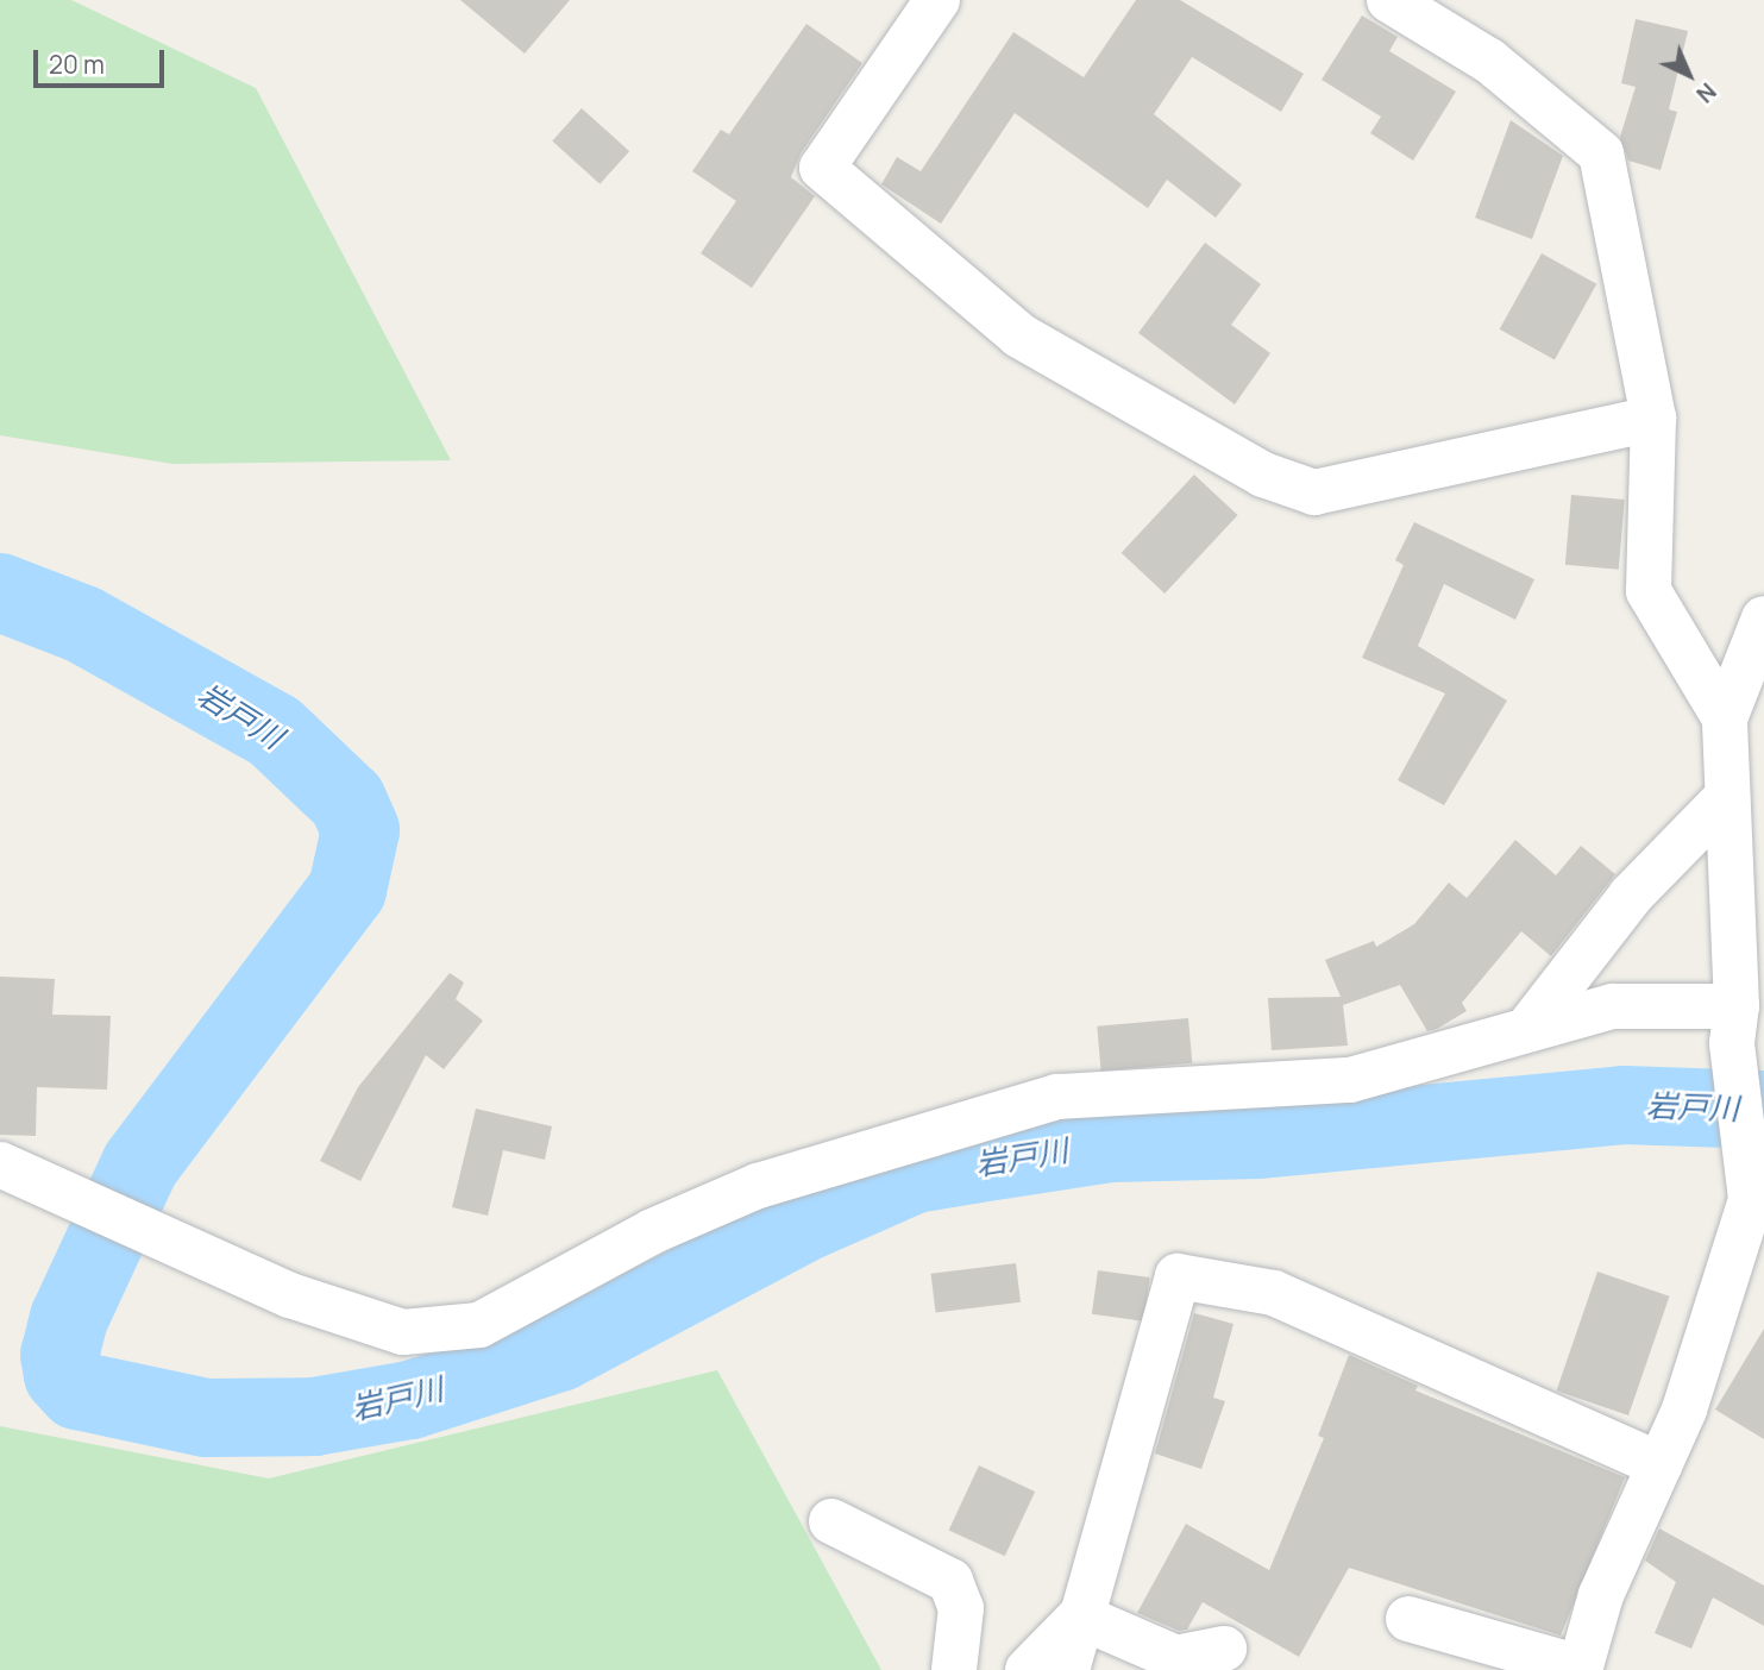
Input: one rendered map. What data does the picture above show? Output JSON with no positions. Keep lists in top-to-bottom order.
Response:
{
  "water": ["岩戸川"],
  "scale_bar": "20 m",
  "north": "bottom right"
}
